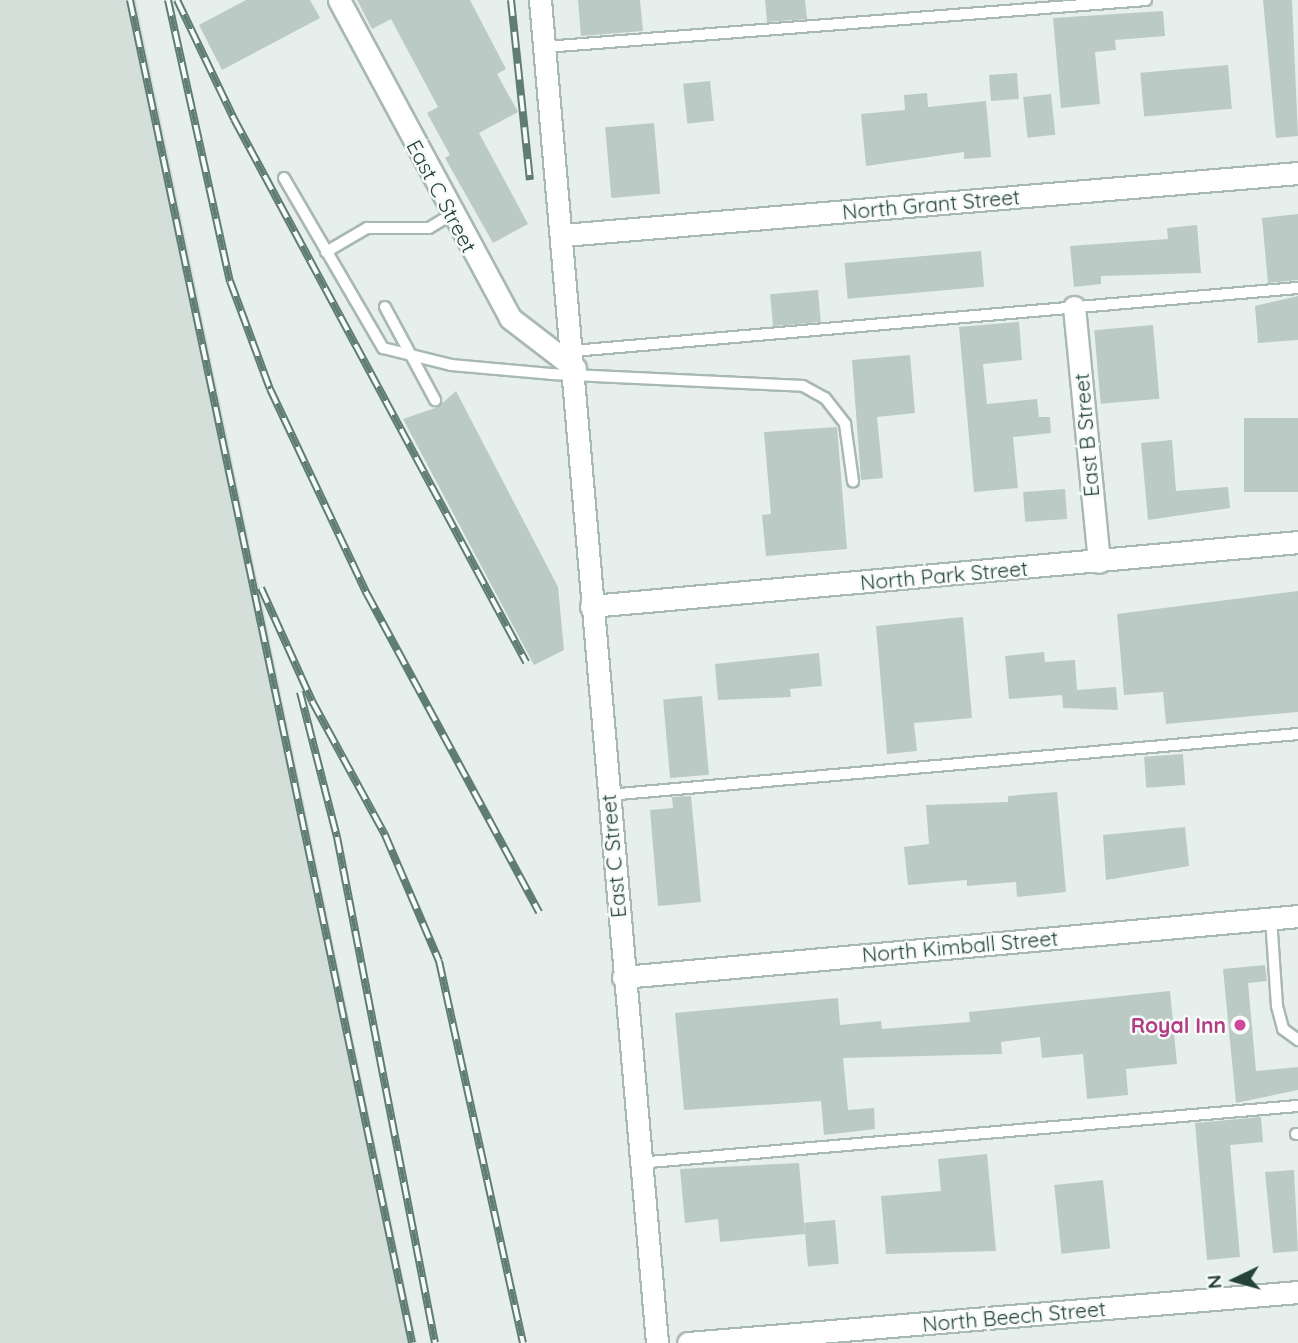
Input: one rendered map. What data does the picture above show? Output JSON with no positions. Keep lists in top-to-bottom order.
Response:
{
  "streets": {
    "street": [
      "East C Street",
      "North Grant Street",
      "East B Street",
      "North Park Street",
      "North Kimball Street",
      "North Beech Street"
    ]
  },
  "crossings": [
    ["East C Street", "North Grant Street"],
    ["East C Street", "North Park Street"],
    ["East C Street", "North Kimball Street"],
    ["East B Street", "North Park Street"]
  ],
  "places": ["Royal Inn"],
  "north": "left"
}
